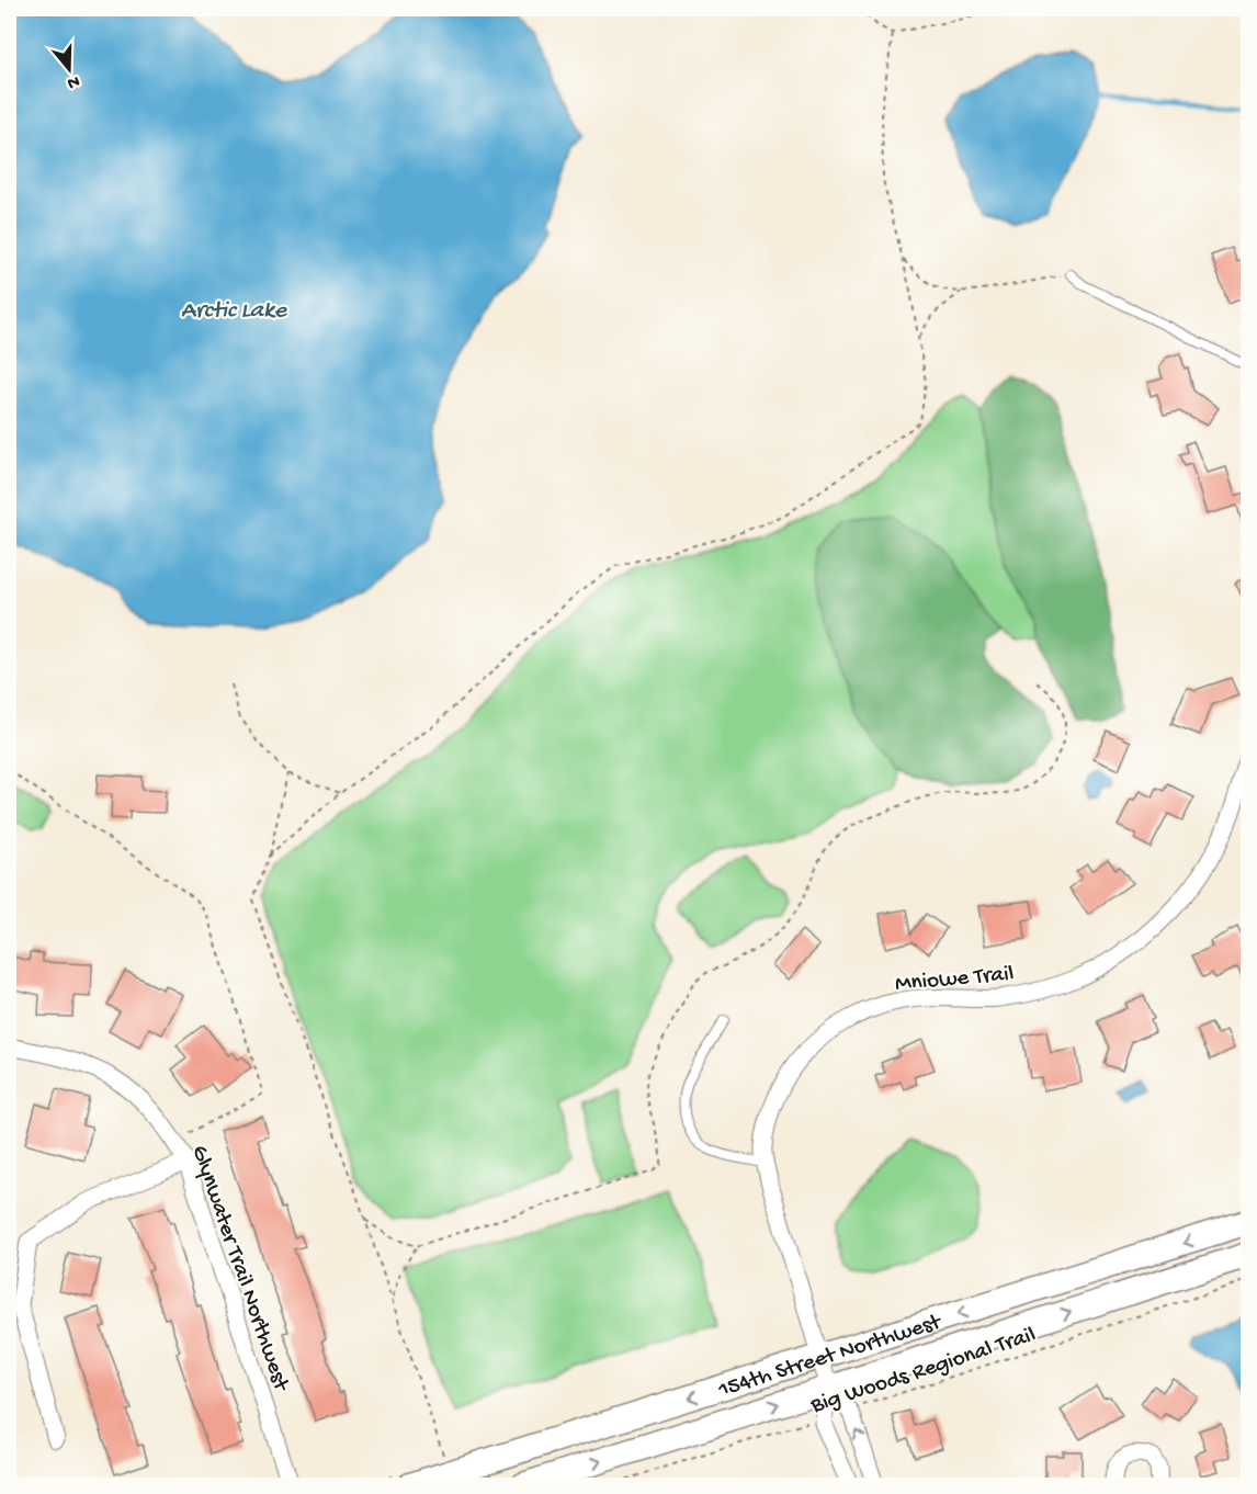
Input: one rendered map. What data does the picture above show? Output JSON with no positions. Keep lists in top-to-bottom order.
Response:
{
  "streets": {
    "street": ["Mniowe Trail", "Glynwater Trail Northwest", "154th Street Northwest"],
    "path": ["Big Woods Regional Trail"]
  },
  "crossings": [
    ["Mniowe Trail", "154th Street Northwest"]
  ],
  "water": ["Arctic Lake"],
  "north": "bottom"
}
